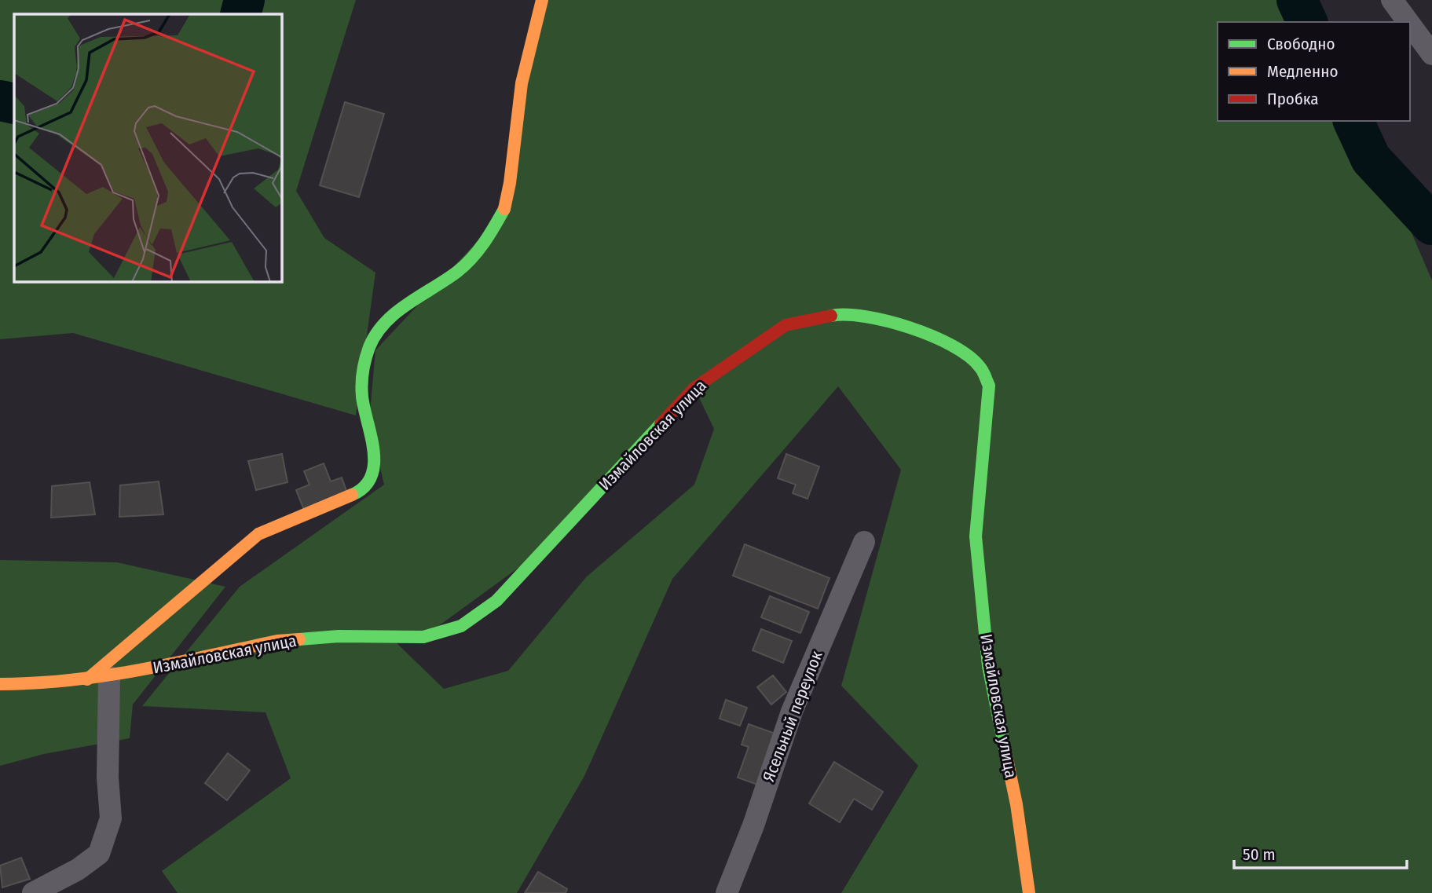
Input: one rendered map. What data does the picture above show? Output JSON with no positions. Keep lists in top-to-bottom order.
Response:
{
  "streets": {
    "street": ["Измайловская улица", "Ясельный переулок"]
  },
  "legend": ["Свободно", "Медленно", "Пробка"],
  "scale_bar": "50 m"
}
